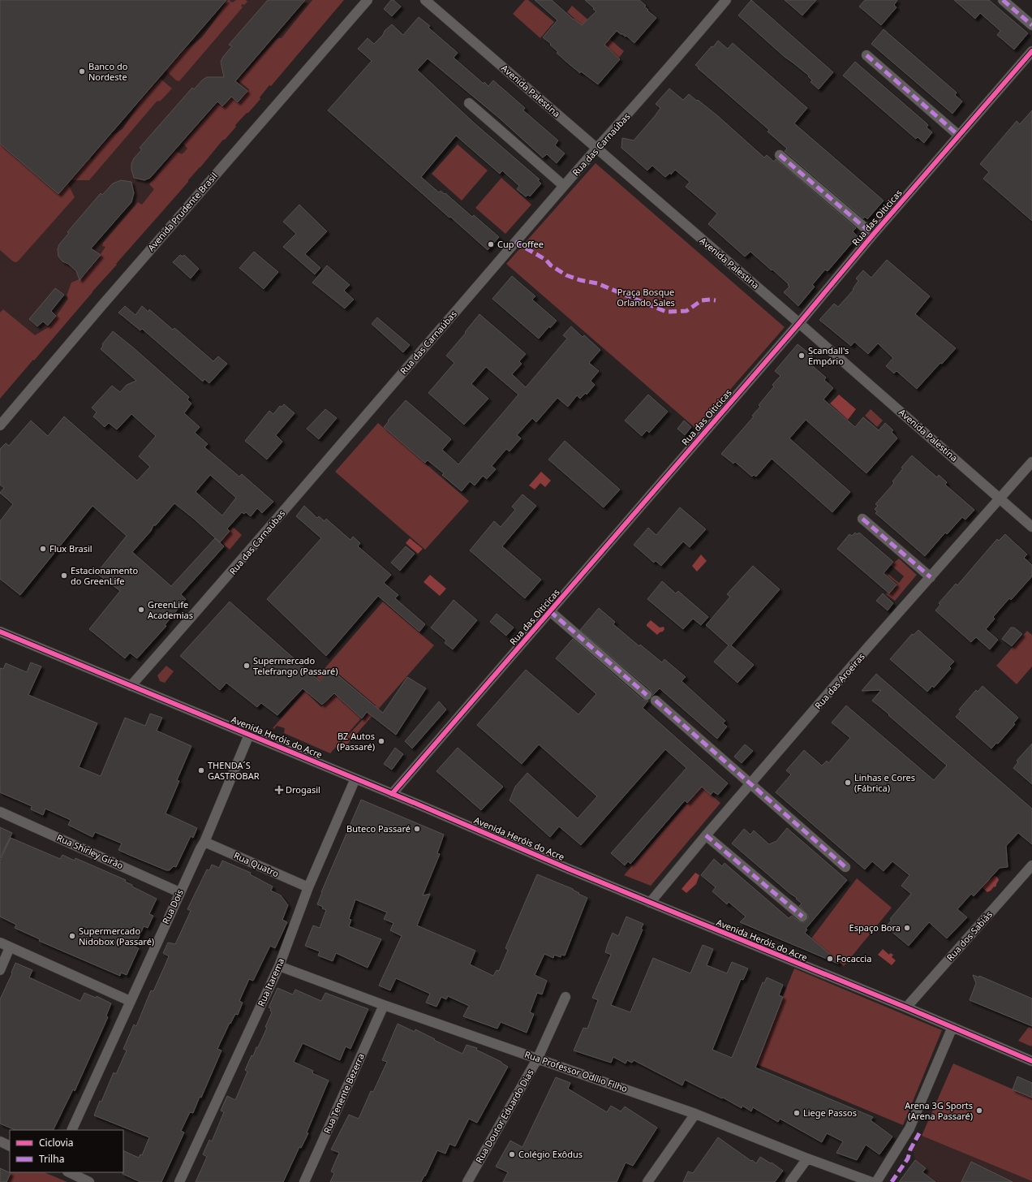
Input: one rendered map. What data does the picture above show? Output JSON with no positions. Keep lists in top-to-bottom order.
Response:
{
  "streets": {
    "street": [
      "Avenida Palestina",
      "Rua das Carnaúbas",
      "Avenida Prudente Brasil",
      "Rua das Oiticicas",
      "Rua das Aroeiras",
      "Avenida Heróis do Acre",
      "Rua Shirley Girão",
      "Rua Quatro",
      "Rua Dois",
      "Rua dos Sabiás",
      "Rua Itarema",
      "Rua Professor Odílio Filho",
      "Rua Tenente Bezerra",
      "Rua Doutor Eduardo Dias"
    ]
  },
  "crossings": [
    ["Avenida Palestina", "Rua das Carnaúbas"],
    ["Avenida Palestina", "Rua das Oiticicas"],
    ["Avenida Palestina", "Rua das Aroeiras"],
    ["Rua das Carnaúbas", "Avenida Heróis do Acre"],
    ["Rua das Oiticicas", "Avenida Heróis do Acre"],
    ["Rua das Aroeiras", "Avenida Heróis do Acre"],
    ["Avenida Heróis do Acre", "Rua Dois"],
    ["Avenida Heróis do Acre", "Rua dos Sabiás"],
    ["Avenida Heróis do Acre", "Rua Itarema"],
    ["Rua Shirley Girão", "Rua Dois"],
    ["Rua Quatro", "Rua Dois"],
    ["Rua Quatro", "Rua Itarema"],
    ["Rua Itarema", "Rua Professor Odílio Filho"],
    ["Rua Professor Odílio Filho", "Rua Tenente Bezerra"],
    ["Rua Professor Odílio Filho", "Rua Doutor Eduardo Dias"]
  ],
  "parks": ["Praça Bosque Orlando Sales"],
  "places": {
    "other": [
      "Banco do Nordeste",
      "Cup Coffee",
      "Scandall's Empório",
      "Flux Brasil",
      "Estacionamento do GreenLife",
      "GreenLife Academias",
      "Supermercado Telefrango (Passaré)",
      "BZ Autos (Passaré)",
      "THENDA´S GASTROBAR",
      "Linhas e Cores (Fábrica)",
      "Buteco Passaré",
      "Espaço Bora",
      "Supermercado Nidobox (Passaré)",
      "Focaccia",
      "Arena 3G Sports (Arena Passaré)",
      "Liege Passos",
      "Colégio Exôdus"
    ],
    "health": ["Drogasil"]
  },
  "legend": ["Ciclovia", "Trilha"]
}
